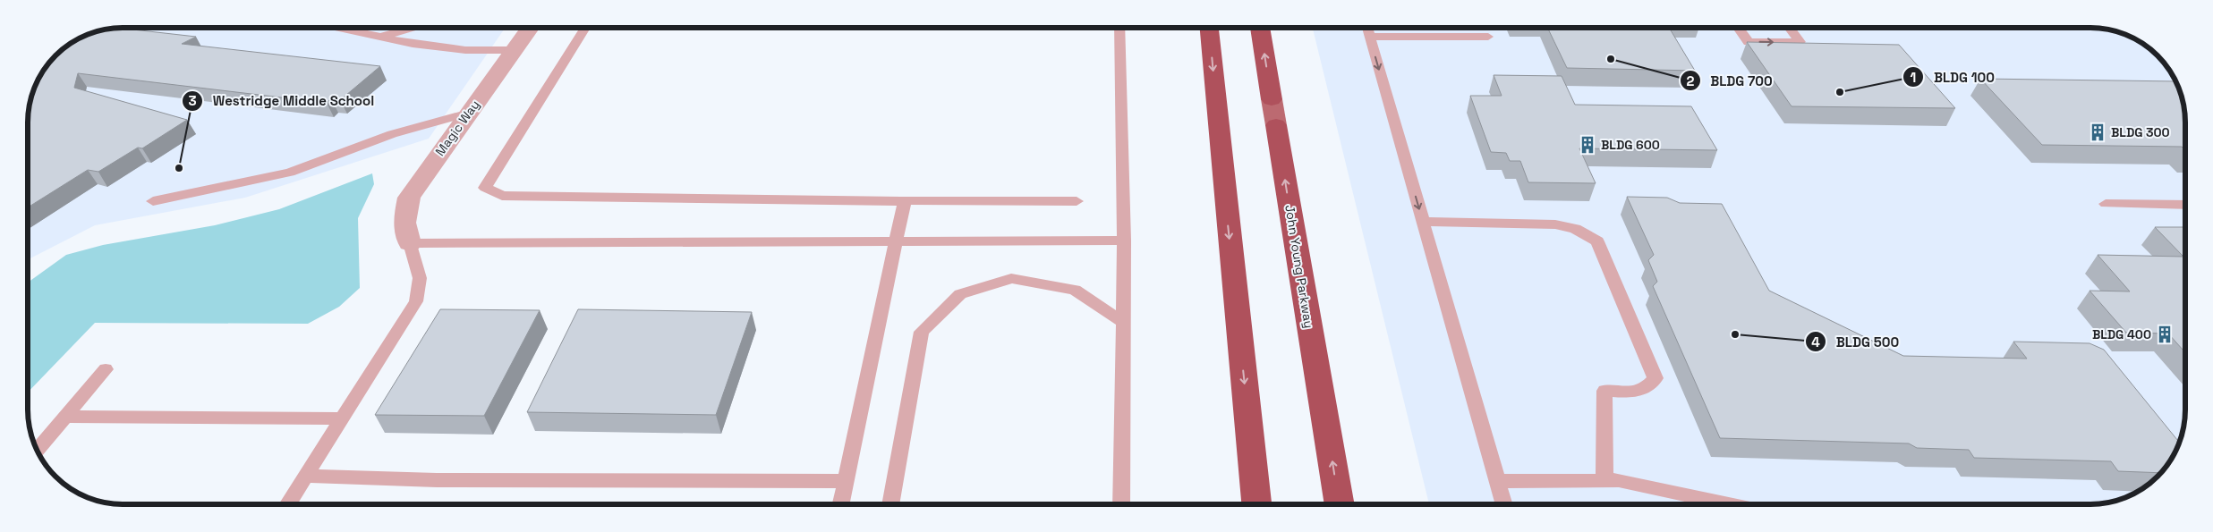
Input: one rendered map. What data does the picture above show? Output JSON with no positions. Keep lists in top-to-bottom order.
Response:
{
  "streets": {
    "highway": ["John Young Parkway"],
    "street": ["Magic Way"]
  },
  "places": {
    "other": [
      "BLDG 700",
      "BLDG 100",
      "Westridge Middle School",
      "BLDG 500"
    ],
    "building": ["BLDG 300", "BLDG 600", "BLDG 400"]
  }
}
